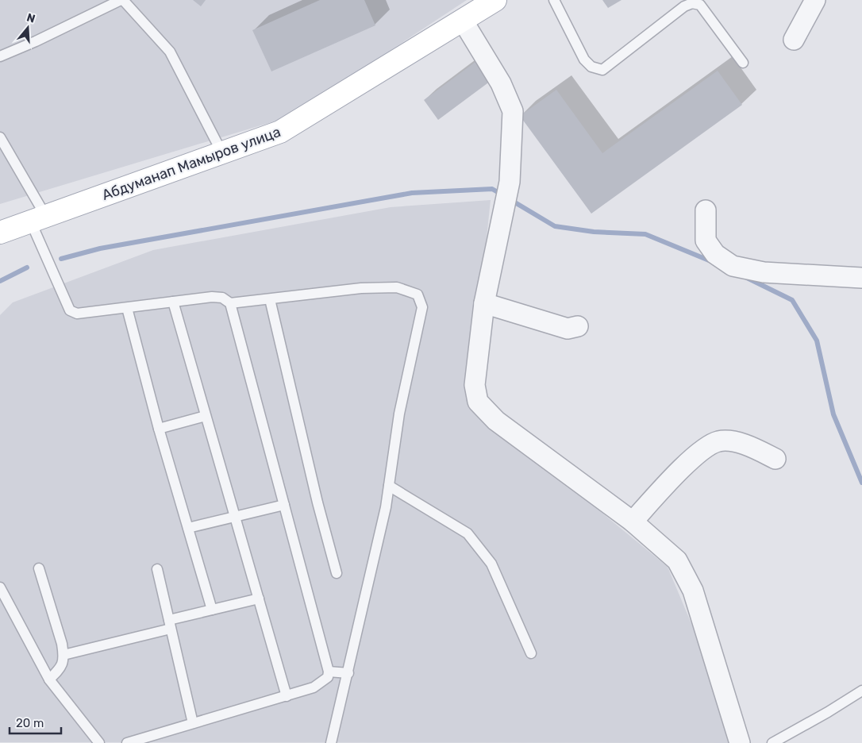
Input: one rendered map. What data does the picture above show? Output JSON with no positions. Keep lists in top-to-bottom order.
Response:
{
  "streets": {
    "main road": ["Абдуманап Мамыров улица"]
  },
  "scale_bar": "20 m",
  "north": "top"
}
